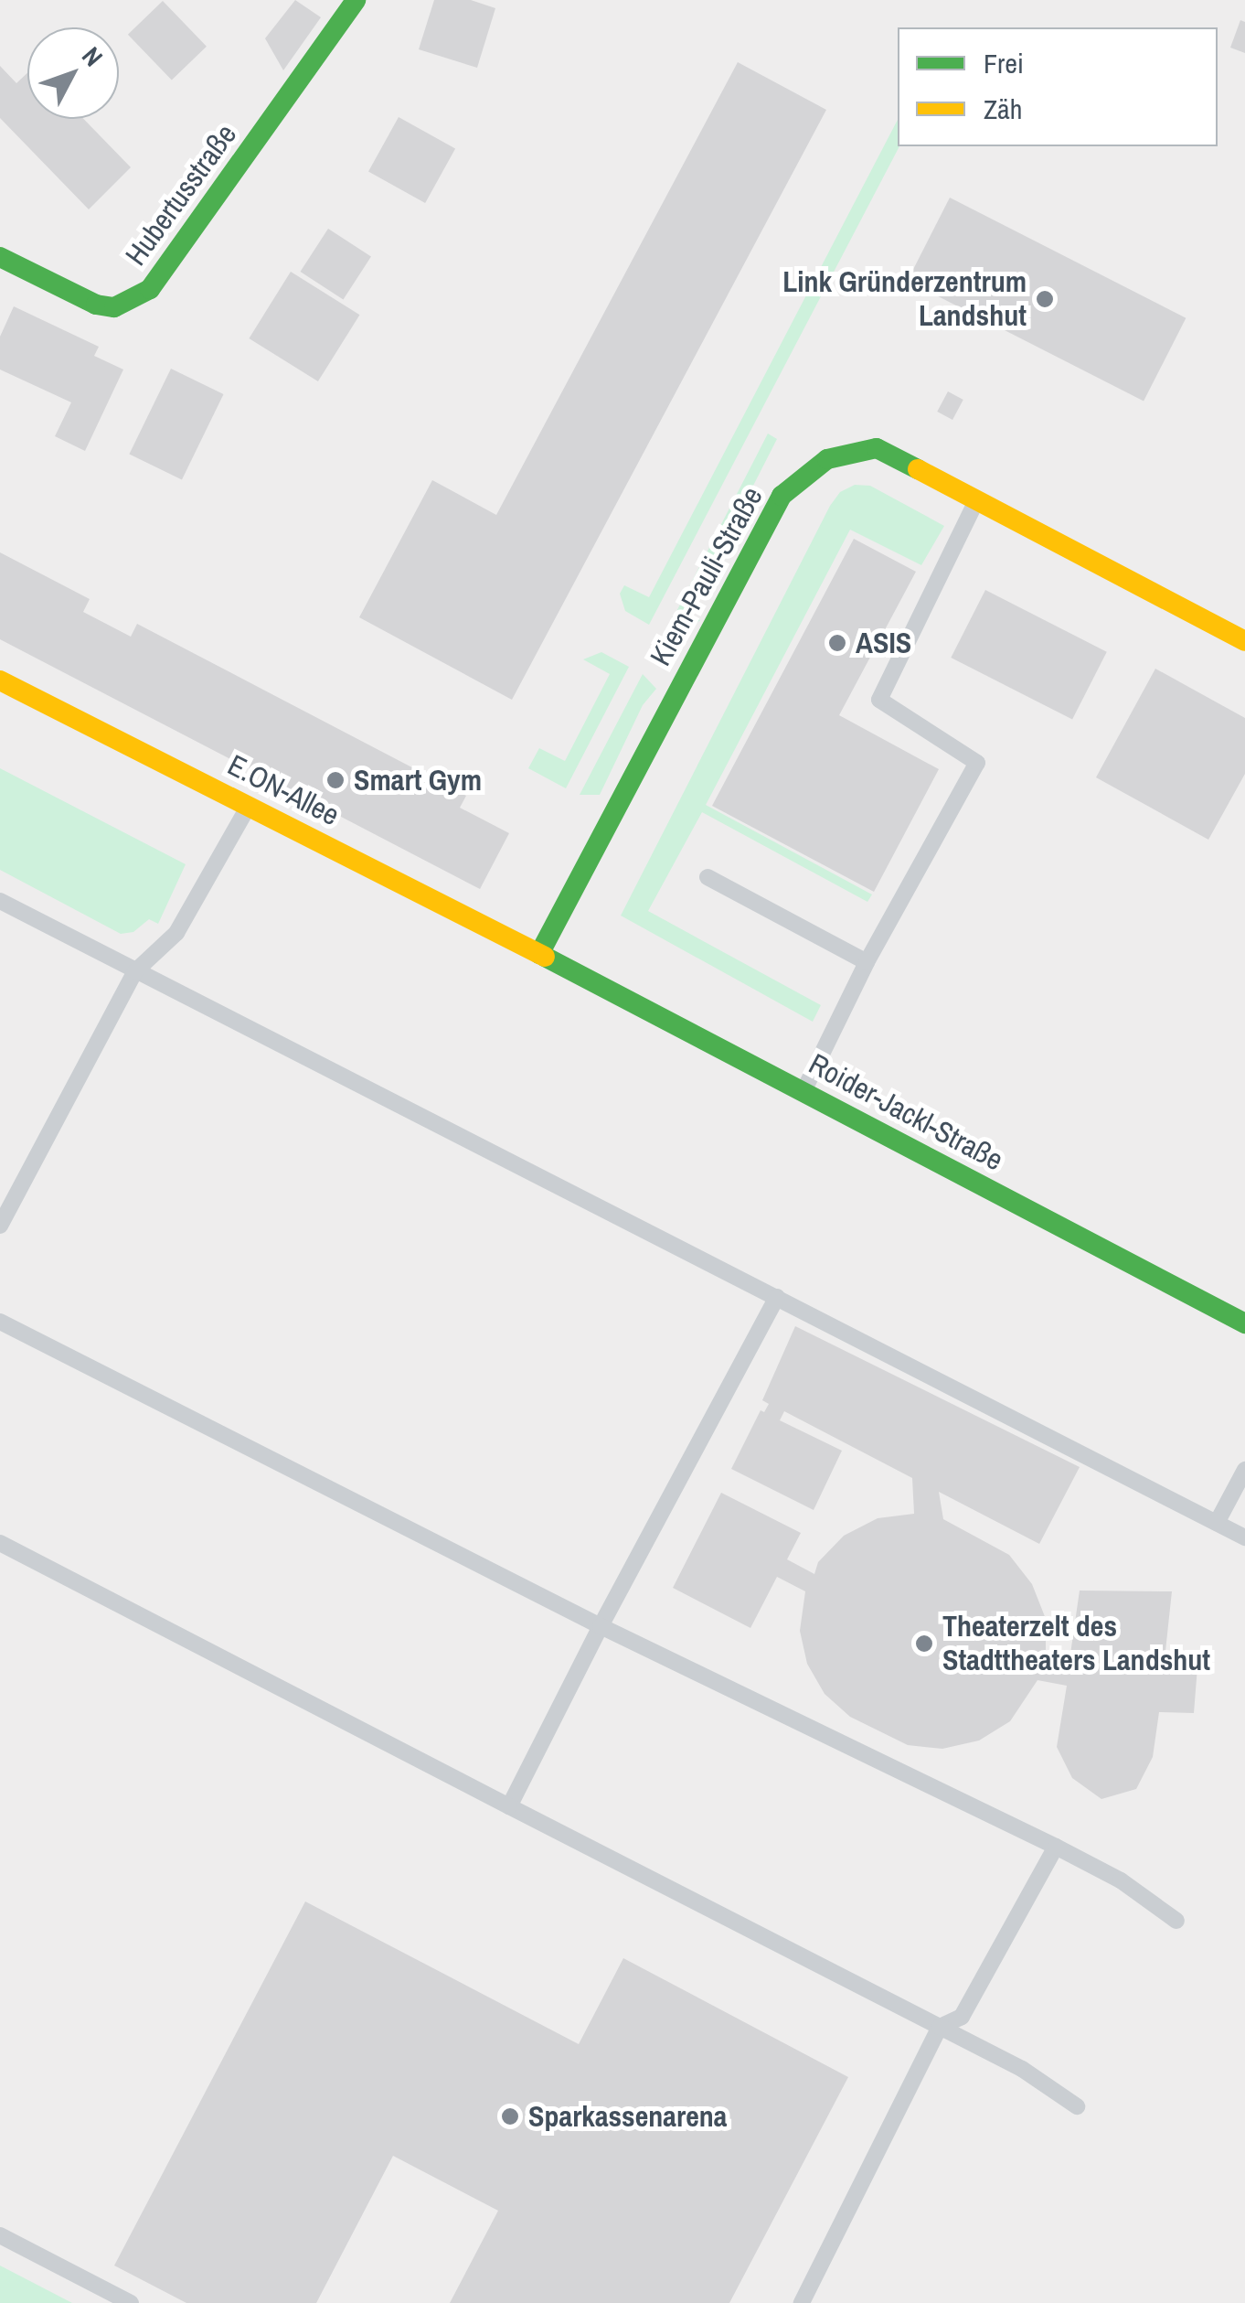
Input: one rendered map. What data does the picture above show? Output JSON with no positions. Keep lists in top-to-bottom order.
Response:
{
  "streets": {
    "street": [
      "Hubertusstraße",
      "Kiem-Pauli-Straße",
      "E.ON-Allee",
      "Roider-Jackl-Straße"
    ]
  },
  "crossings": [
    ["Kiem-Pauli-Straße", "E.ON-Allee"],
    ["Kiem-Pauli-Straße", "Roider-Jackl-Straße"],
    ["E.ON-Allee", "Roider-Jackl-Straße"]
  ],
  "places": [
    "Link Gründerzentrum Landshut",
    "ASIS",
    "Smart Gym",
    "Theaterzelt des Stadttheaters Landshut",
    "Sparkassenarena"
  ],
  "legend": ["Frei", "Zäh"],
  "north": "top right"
}
